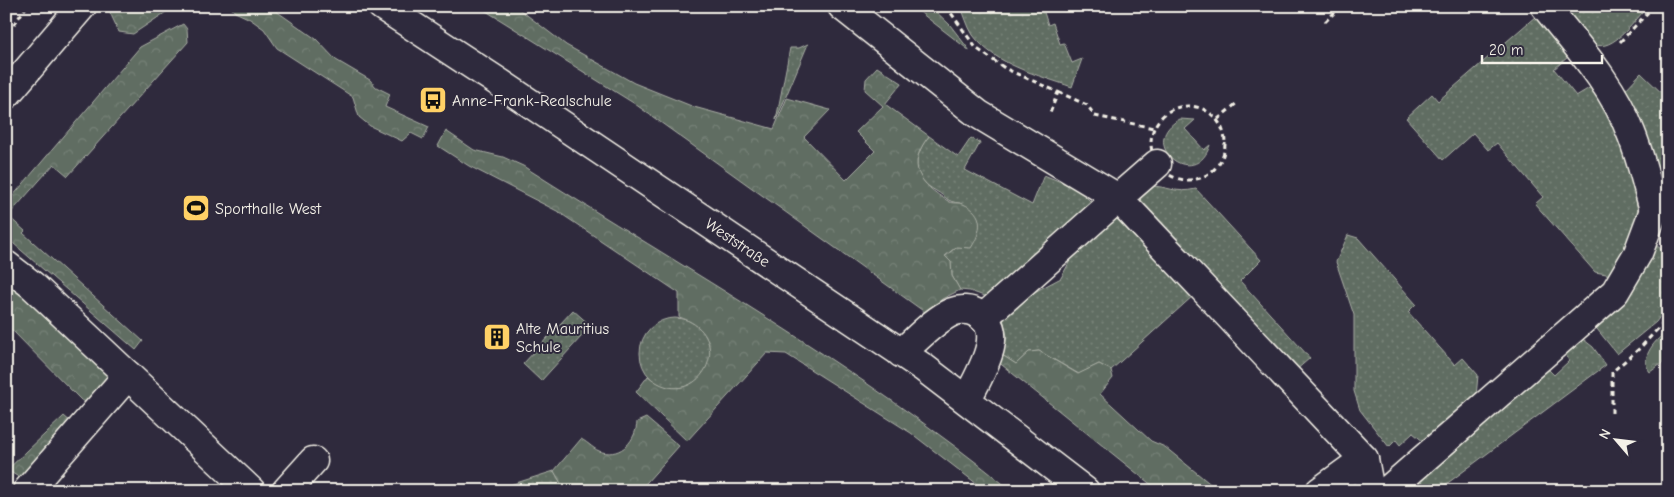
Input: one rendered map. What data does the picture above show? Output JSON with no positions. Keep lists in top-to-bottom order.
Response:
{
  "streets": {
    "main road": ["Weststraße"]
  },
  "places": {
    "bus stop": ["Anne-Frank-Realschule"],
    "sports": ["Sporthalle West"],
    "building": ["Alte Mauritius Schule"]
  },
  "scale_bar": "20 m",
  "north": "top left"
}
